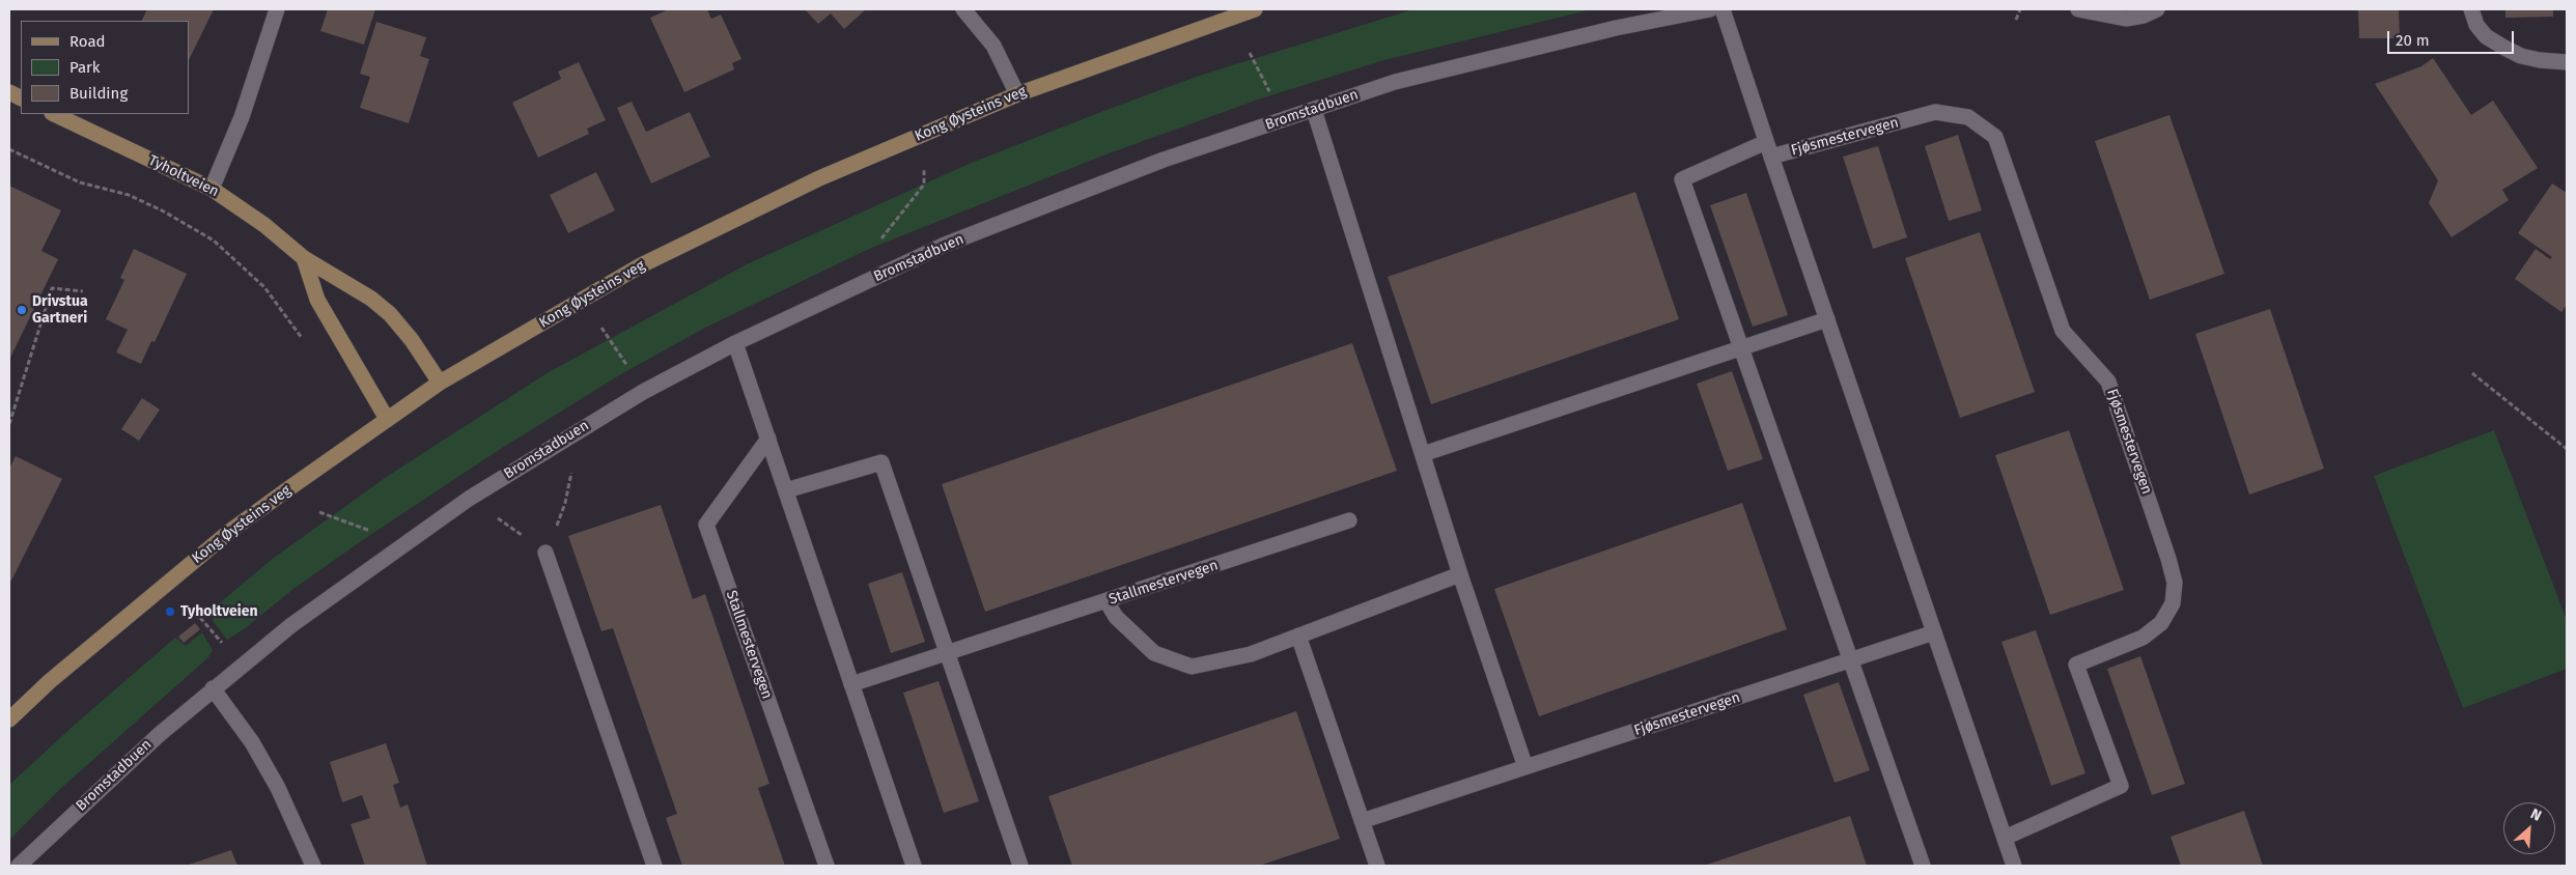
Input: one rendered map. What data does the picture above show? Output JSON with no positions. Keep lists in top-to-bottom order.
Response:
{
  "streets": {
    "main road": ["Kong Øysteins veg", "Tyholtveien"],
    "street": ["Bromstadbuen", "Fjøsmestervegen", "Stallmestervegen"]
  },
  "crossings": [
    ["Kong Øysteins veg", "Tyholtveien"]
  ],
  "places": ["Drivstua Gartneri", "Tyholtveien"],
  "legend": ["Road", "Park", "Building"],
  "scale_bar": "20 m",
  "north": "top right"
}
